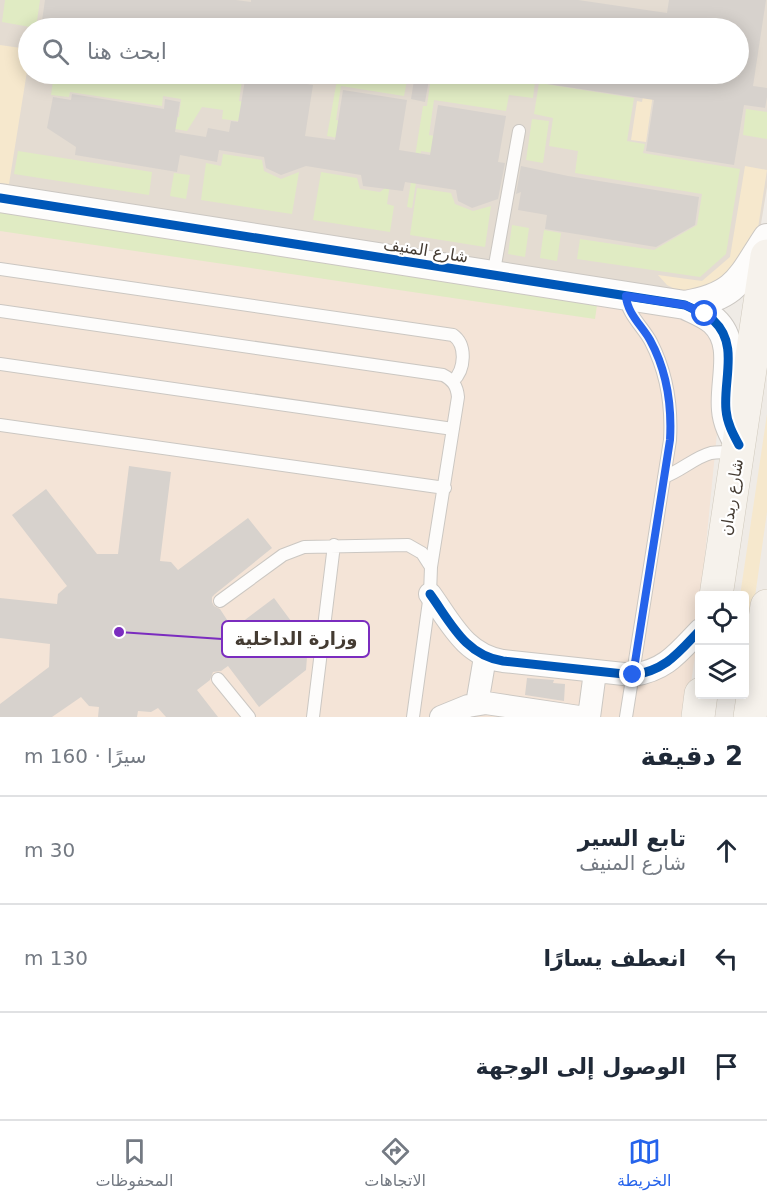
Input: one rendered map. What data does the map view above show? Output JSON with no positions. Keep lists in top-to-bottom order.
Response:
{
  "streets": {
    "main road": ["شارع ربدان"],
    "street": ["شارع المنيف"]
  },
  "crossings": [
    ["شارع المنيف", "شارع ربدان"]
  ],
  "places": ["وزارة الداخلية"],
  "page": {
    "search": "ابحث هنا",
    "heading": ["2 دقيقة", "سيرًا · 160 m"],
    "list": [
      ["تابع السير", "شارع المنيف", "30 m"],
      ["انعطف يسارًا", "130 m"],
      "الوصول إلى الوجهة"
    ],
    "nav": ["الخريطة", "الاتجاهات", "المحفوظات"]
  }
}
